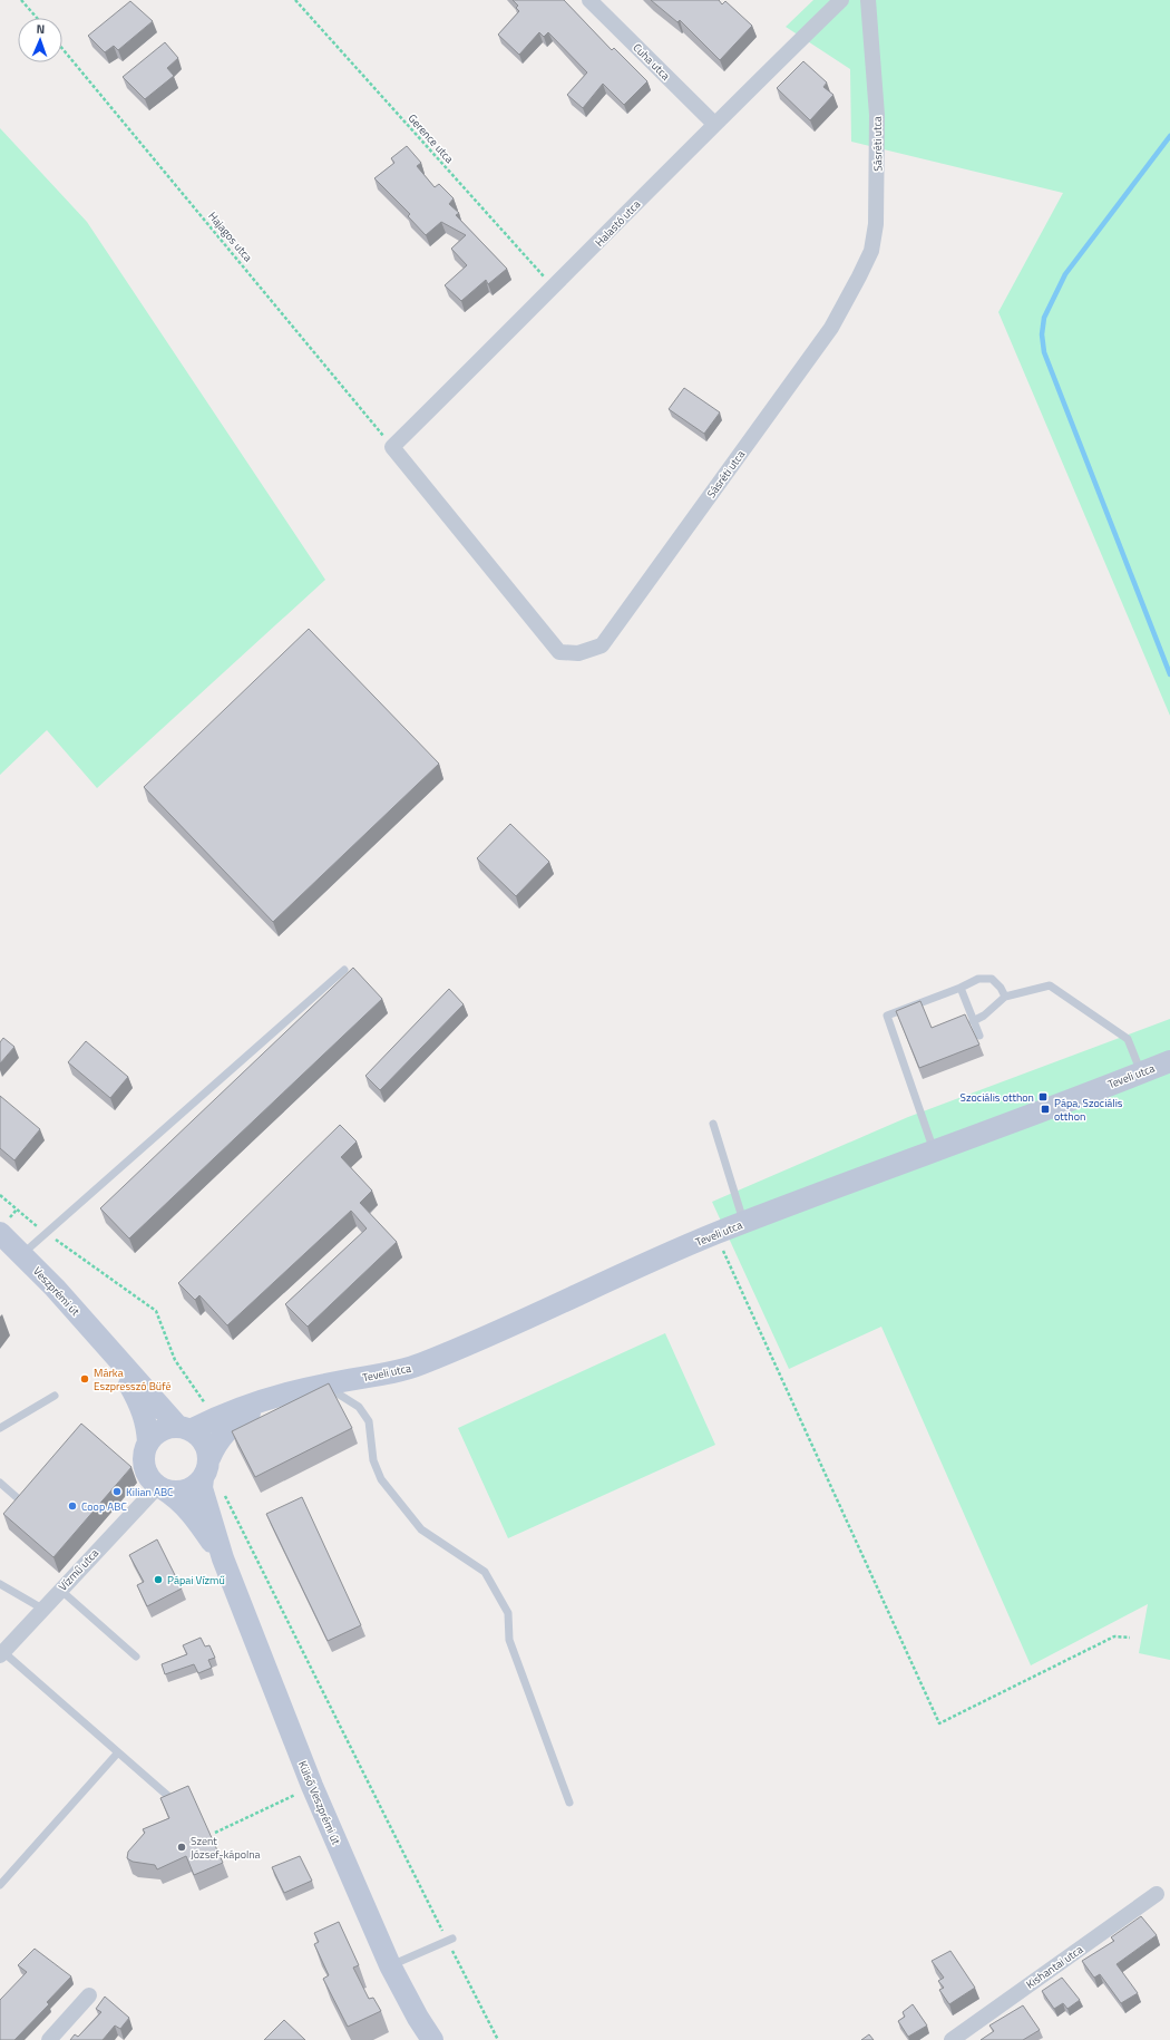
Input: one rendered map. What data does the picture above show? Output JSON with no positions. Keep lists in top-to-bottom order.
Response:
{
  "streets": {
    "main road": ["Teveli utca", "Veszprémi út", "Külső Veszprémi út"],
    "street": [
      "Cuha utca",
      "Sásréti utca",
      "Halastó utca",
      "Vízmű utca",
      "Kishantai utca"
    ],
    "path": ["Gerence utca", "Hajagos utca"]
  },
  "crossings": [
    ["Cuha utca", "Halastó utca"],
    ["Gerence utca", "Halastó utca"],
    ["Sásréti utca", "Halastó utca"],
    ["Sásréti utca", "Hajagos utca"],
    ["Halastó utca", "Hajagos utca"],
    ["Teveli utca", "Veszprémi út"],
    ["Teveli utca", "Vízmű utca"],
    ["Teveli utca", "Külső Veszprémi út"],
    ["Veszprémi út", "Vízmű utca"],
    ["Veszprémi út", "Külső Veszprémi út"],
    ["Vízmű utca", "Külső Veszprémi út"]
  ],
  "places": {
    "transit": ["Szociális otthon", "Pápa, Szociális otthon"],
    "other": [
      "Márka Eszpresszó Büfé",
      "Kilian ABC",
      "Coop ABC",
      "Pápai Vízmű",
      "Szent József-kápolna"
    ]
  },
  "north": "top"
}
